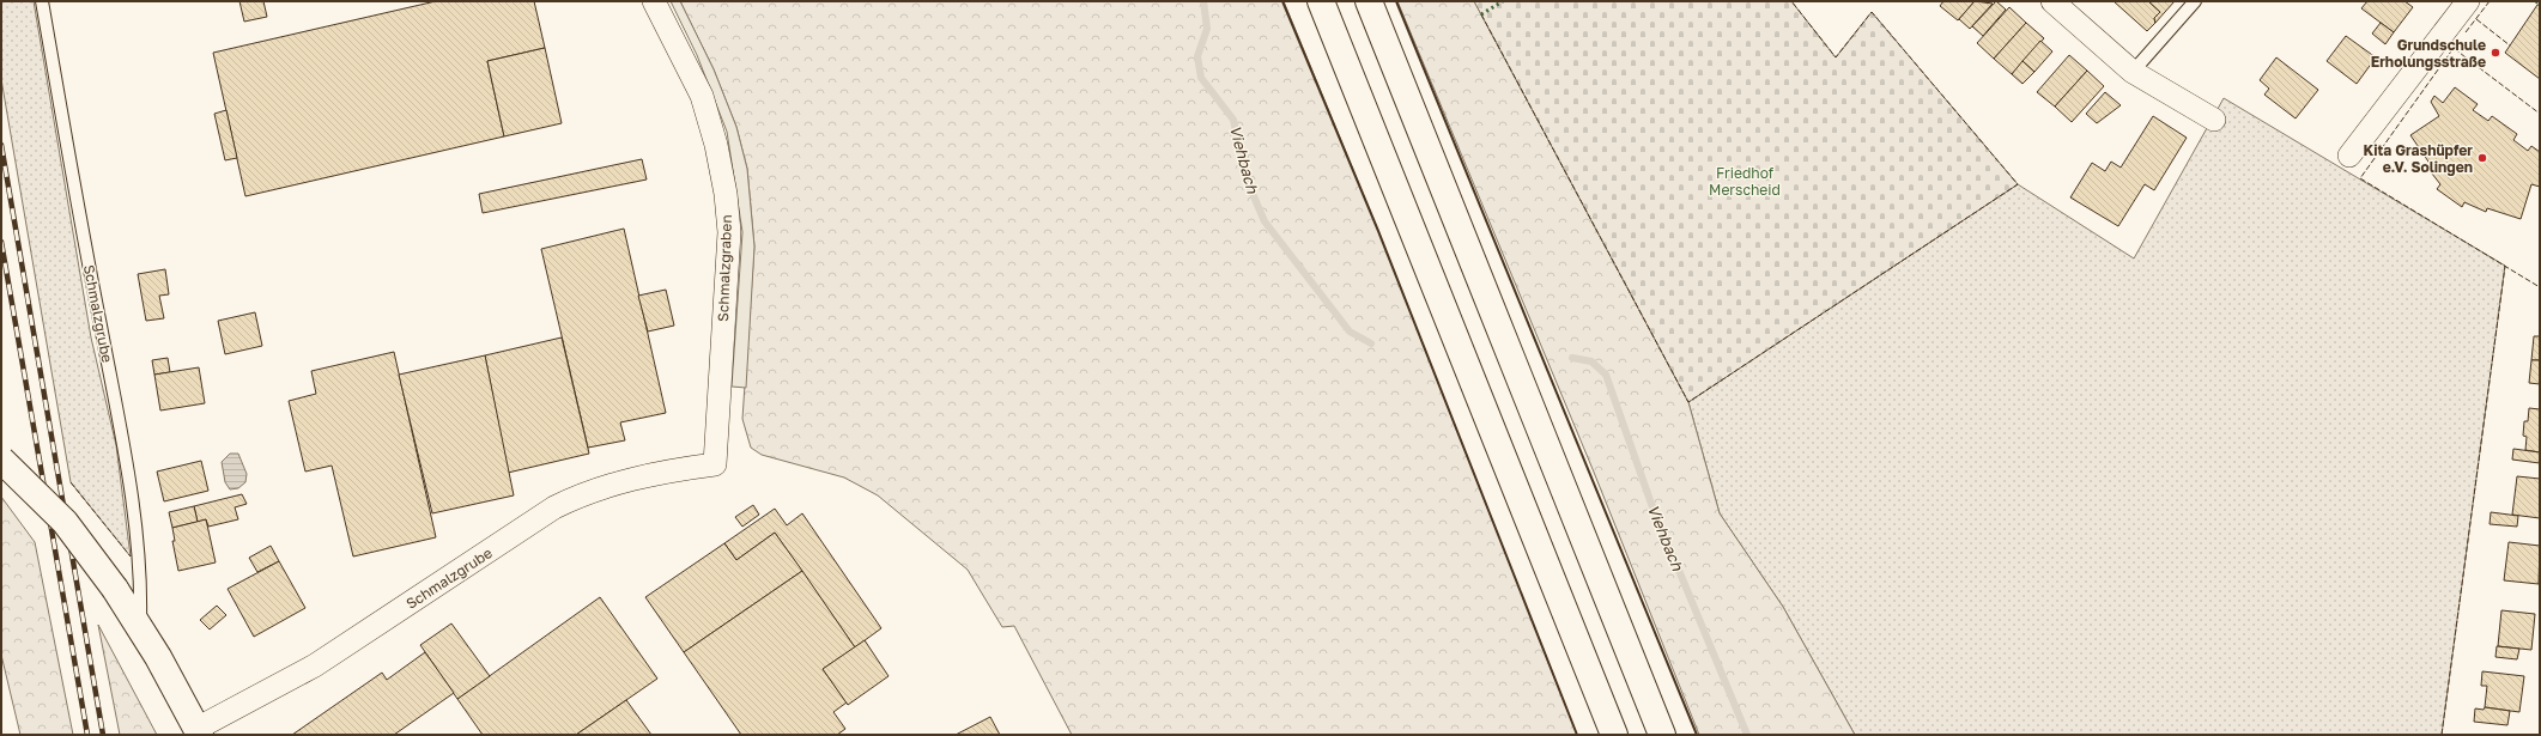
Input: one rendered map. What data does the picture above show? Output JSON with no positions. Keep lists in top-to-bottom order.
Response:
{
  "streets": {
    "street": ["Schmalzgraben", "Schmalzgrube"]
  },
  "crossings": [
    ["Schmalzgraben", "Schmalzgrube"]
  ],
  "water": ["Viehbach"],
  "parks": ["Friedhof Merscheid"],
  "places": ["Grundschule Erholungsstraße", "Kita Grashüpfer e.V. Solingen"]
}
